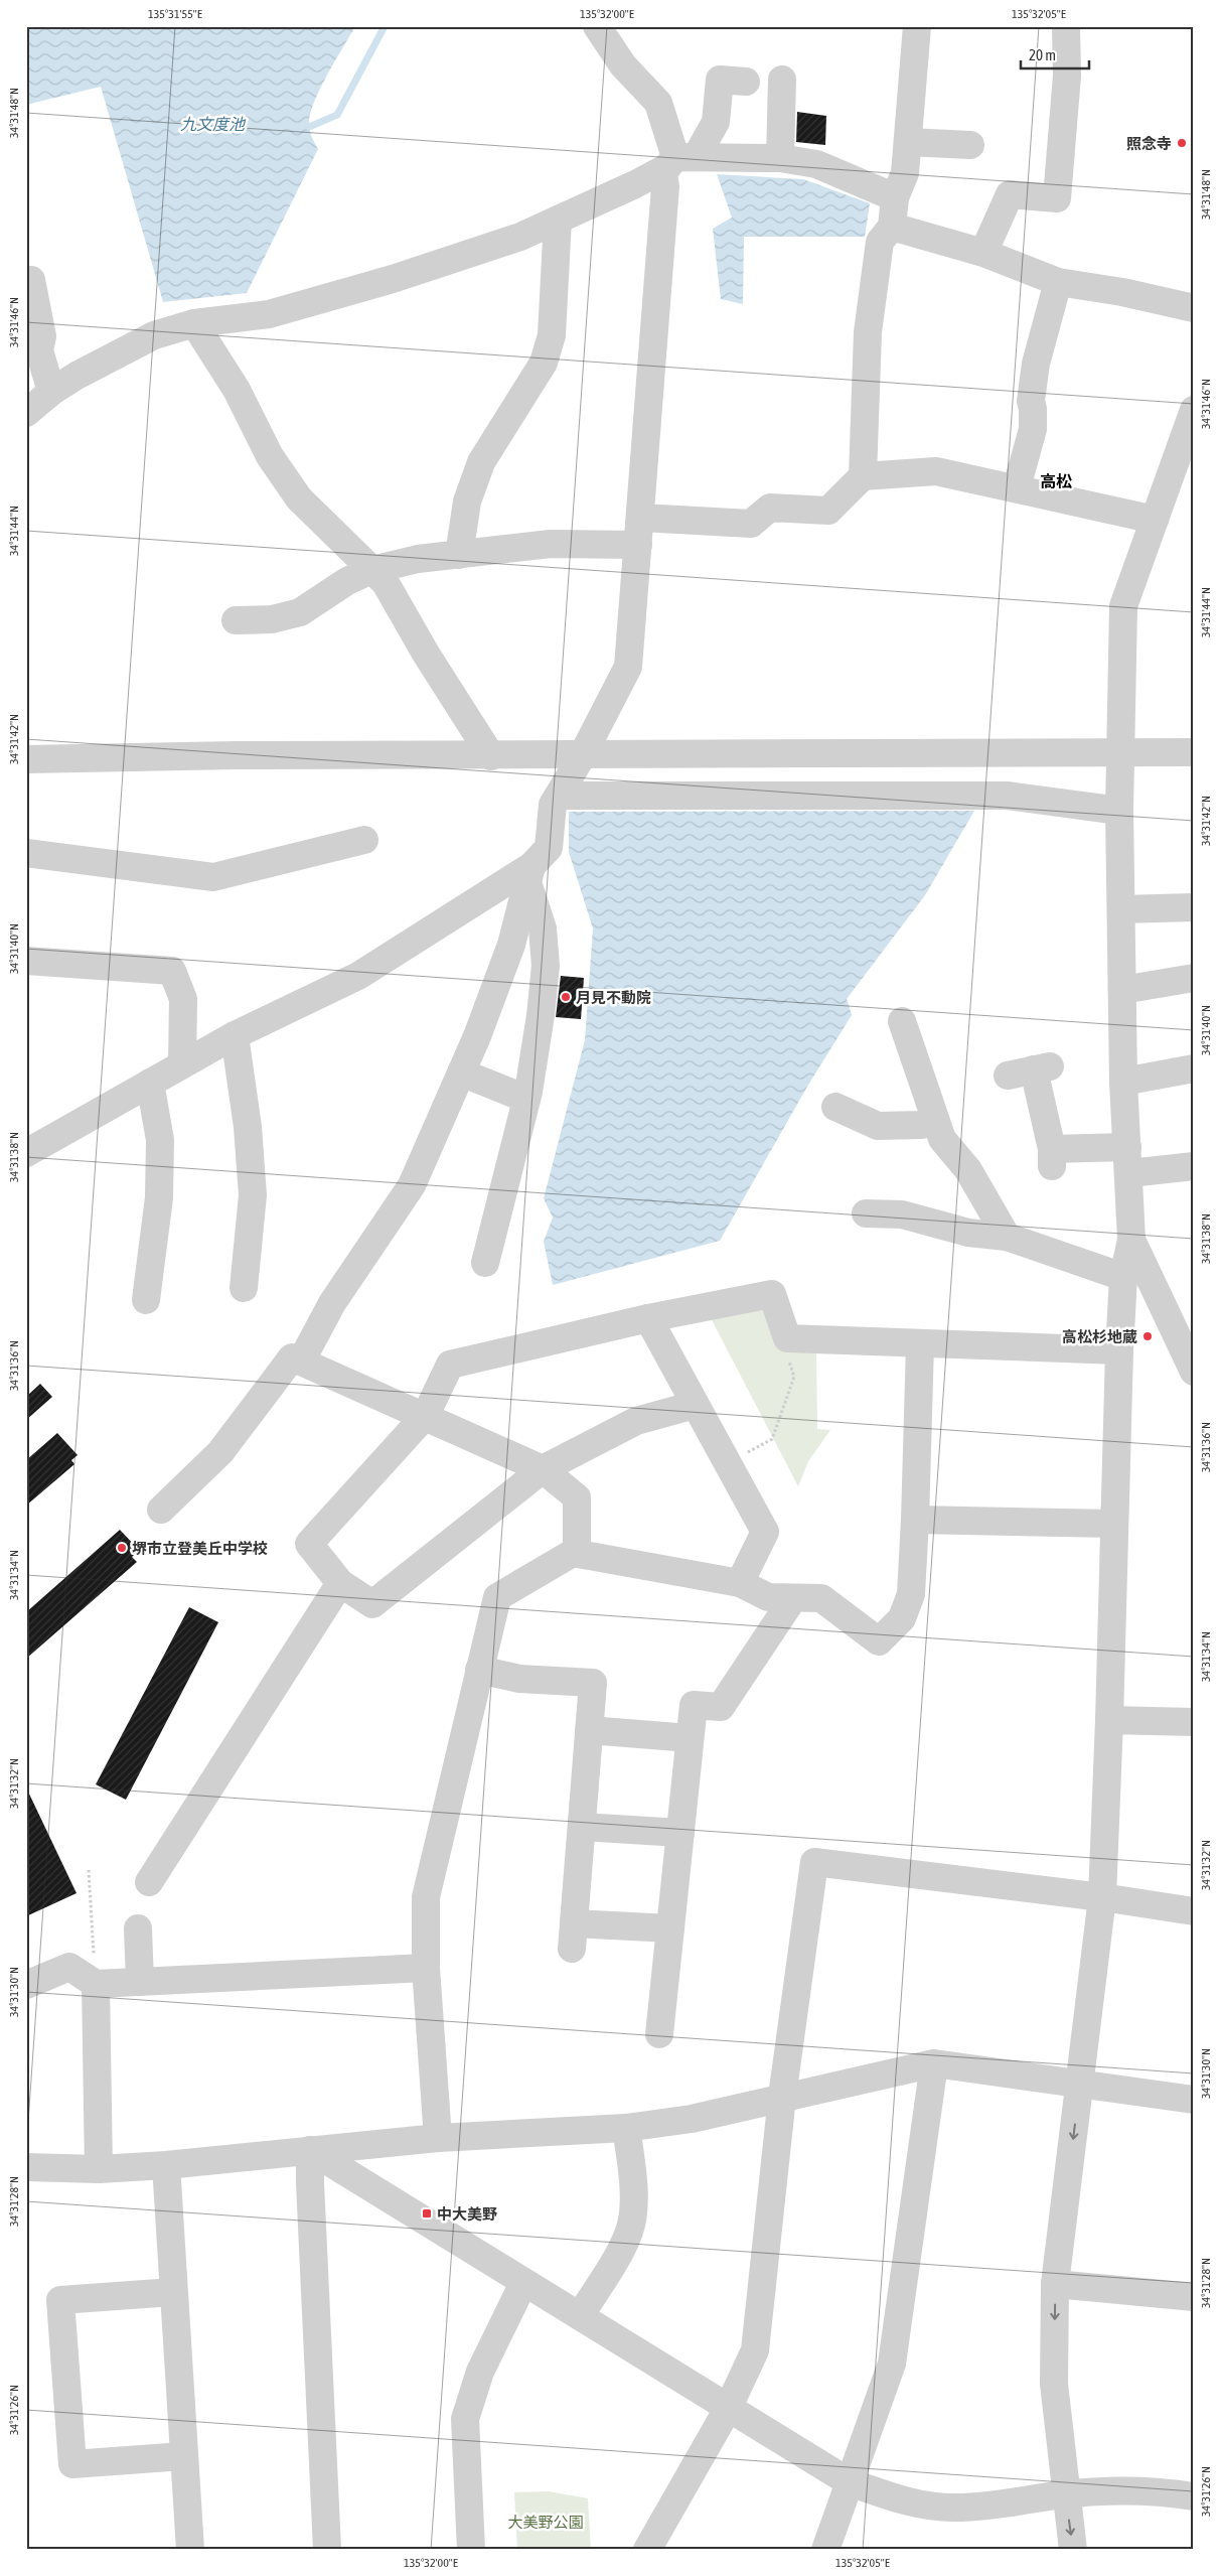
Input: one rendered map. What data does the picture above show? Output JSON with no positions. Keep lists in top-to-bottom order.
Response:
{
  "districts": ["高松"],
  "water": ["九文度池"],
  "parks": ["大美野公園"],
  "places": {
    "other": [
      "照念寺",
      "月見不動院",
      "高松杉地蔵",
      "堺市立登美丘中学校"
    ],
    "transit": ["中大美野"]
  },
  "scale_bar": "20 m",
  "coordinates": [
    "135°31'55\"E",
    "135°32'00\"E",
    "135°32'05\"E",
    "34°31'48\"N",
    "34°31'46\"N",
    "34°31'44\"N",
    "34°31'42\"N",
    "34°31'40\"N",
    "34°31'38\"N",
    "34°31'36\"N",
    "34°31'34\"N",
    "34°31'32\"N",
    "34°31'30\"N",
    "34°31'28\"N",
    "34°31'26\"N"
  ]
}
